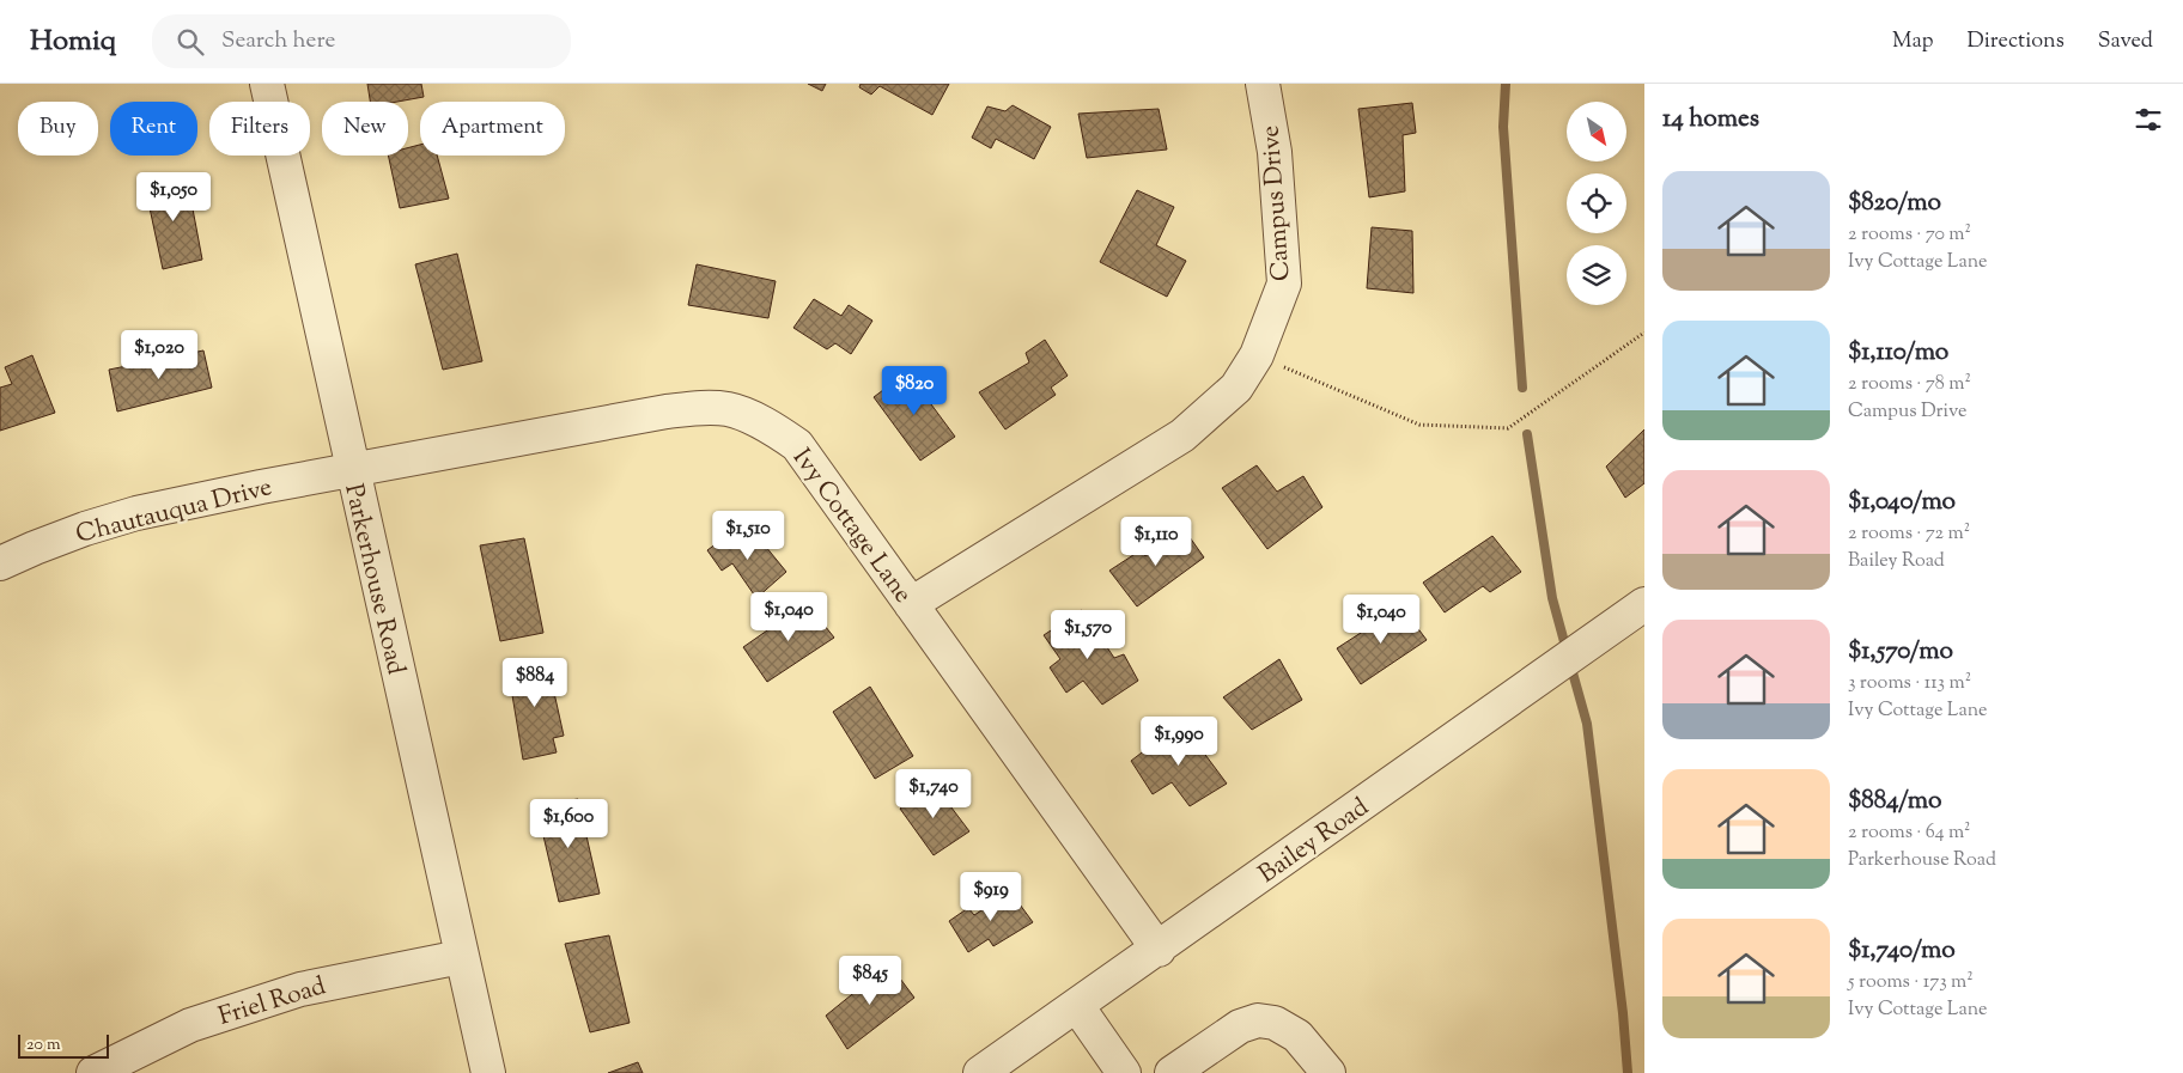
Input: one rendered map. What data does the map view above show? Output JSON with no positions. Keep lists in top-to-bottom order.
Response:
{
  "streets": {
    "street": [
      "Campus Drive",
      "Chautauqua Drive",
      "Ivy Cottage Lane",
      "Parkerhouse Road",
      "Bailey Road",
      "Friel Road"
    ]
  },
  "crossings": [
    ["Campus Drive", "Ivy Cottage Lane"],
    ["Chautauqua Drive", "Ivy Cottage Lane"],
    ["Chautauqua Drive", "Parkerhouse Road"],
    ["Ivy Cottage Lane", "Parkerhouse Road"],
    ["Ivy Cottage Lane", "Bailey Road"],
    ["Parkerhouse Road", "Friel Road"]
  ],
  "scale_bar": "20 m",
  "north": "bottom right",
  "page": {
    "header": "Homiq",
    "search": "Search here",
    "nav": ["Map", "Directions", "Saved"],
    "heading": "14 homes",
    "chip": [
      "Buy",
      "Rent",
      "Filters",
      "New",
      "Apartment"
    ],
    "list": [
      {
        "name": "$820/mo",
        "note": "2 rooms · 70 m² · Ivy Cottage Lane"
      },
      {
        "name": "$1,110/mo",
        "note": "2 rooms · 78 m² · Campus Drive"
      },
      {
        "name": "$1,040/mo",
        "note": "2 rooms · 72 m² · Bailey Road"
      },
      {
        "name": "$1,570/mo",
        "note": "3 rooms · 113 m² · Ivy Cottage Lane"
      },
      {
        "name": "$884/mo",
        "note": "2 rooms · 64 m² · Parkerhouse Road"
      },
      {
        "name": "$1,740/mo",
        "note": "5 rooms · 173 m² · Ivy Cottage Lane"
      }
    ],
    "price": [
      "$1,050",
      "$1,020",
      "$820",
      "$1,510",
      "$1,110",
      "$1,040",
      "$1,040",
      "$1,570",
      "$884",
      "$1,990",
      "$1,740",
      "$1,600",
      "$919",
      "$845"
    ],
    "scale": "20 m"
  }
}
